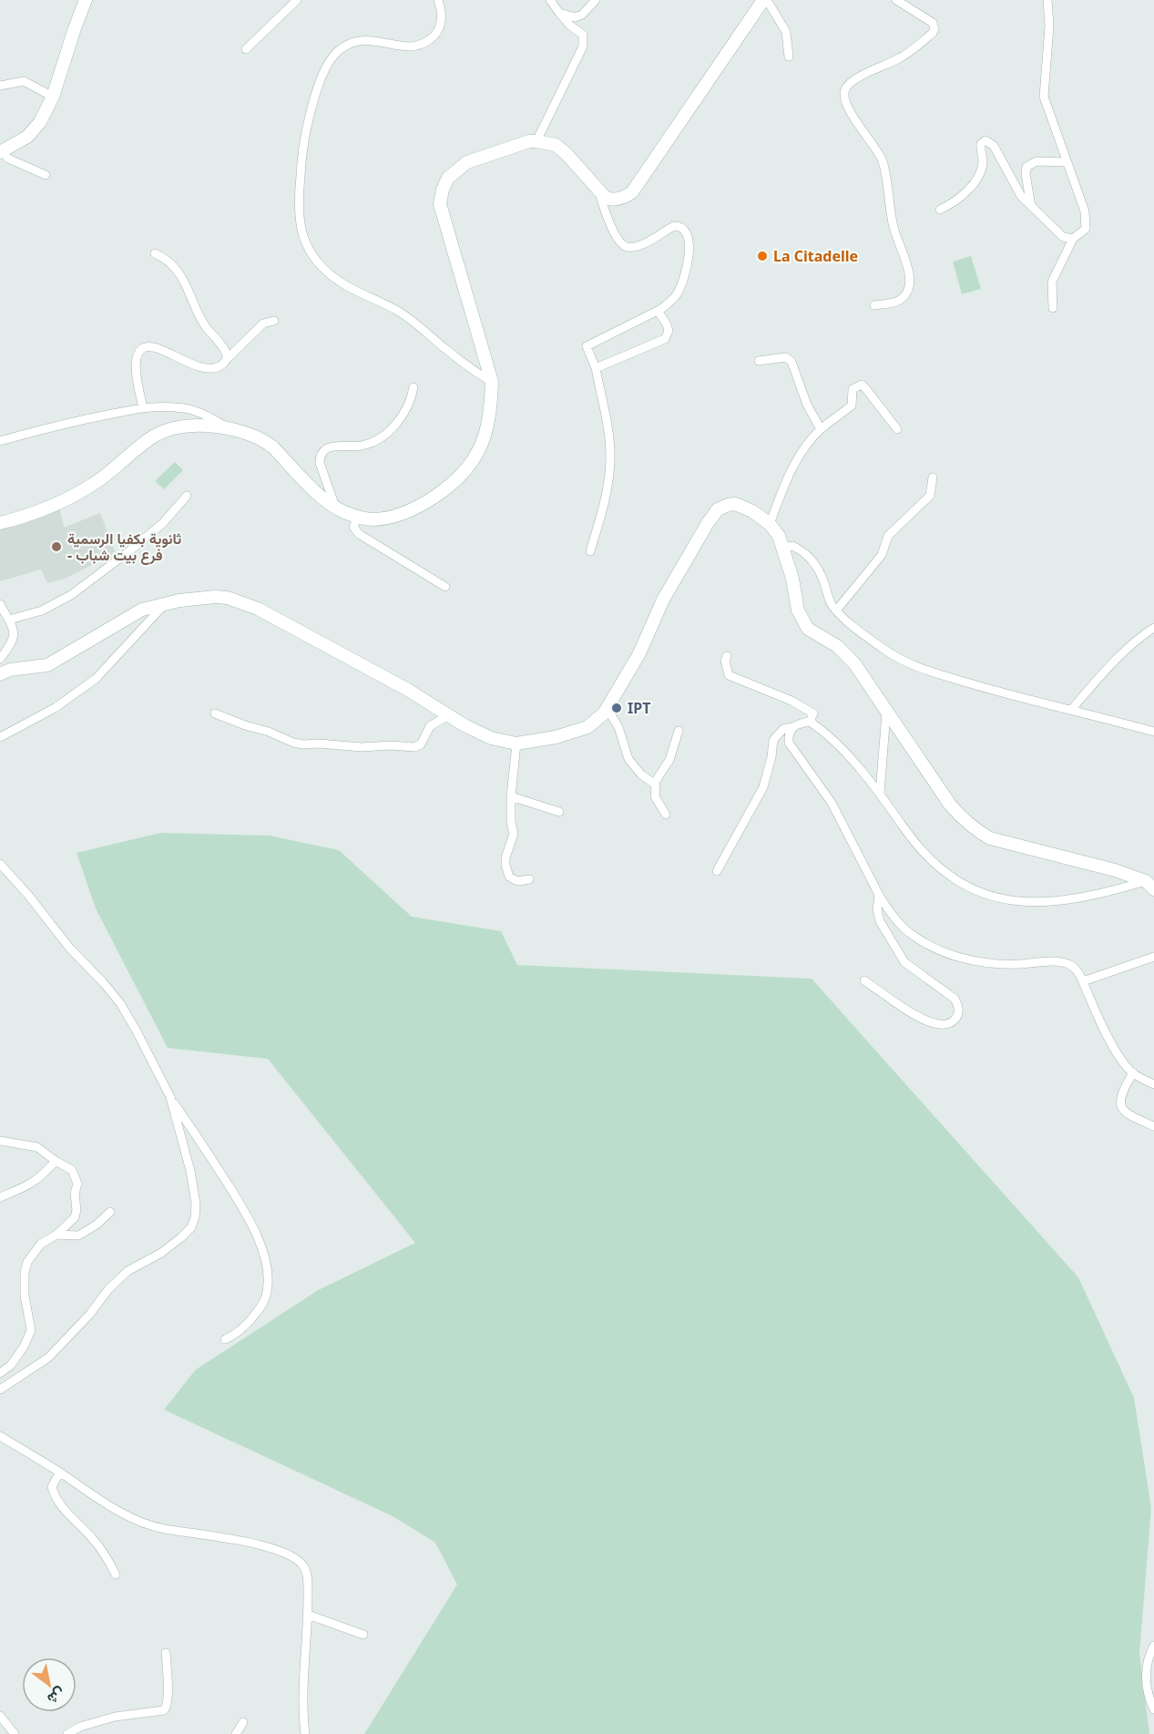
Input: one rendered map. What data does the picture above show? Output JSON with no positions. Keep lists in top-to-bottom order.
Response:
{
  "places": ["La Citadelle", "ثانوية بكفيا الرسمية - فرع بيت شباب", "IPT"],
  "north": "bottom right"
}
